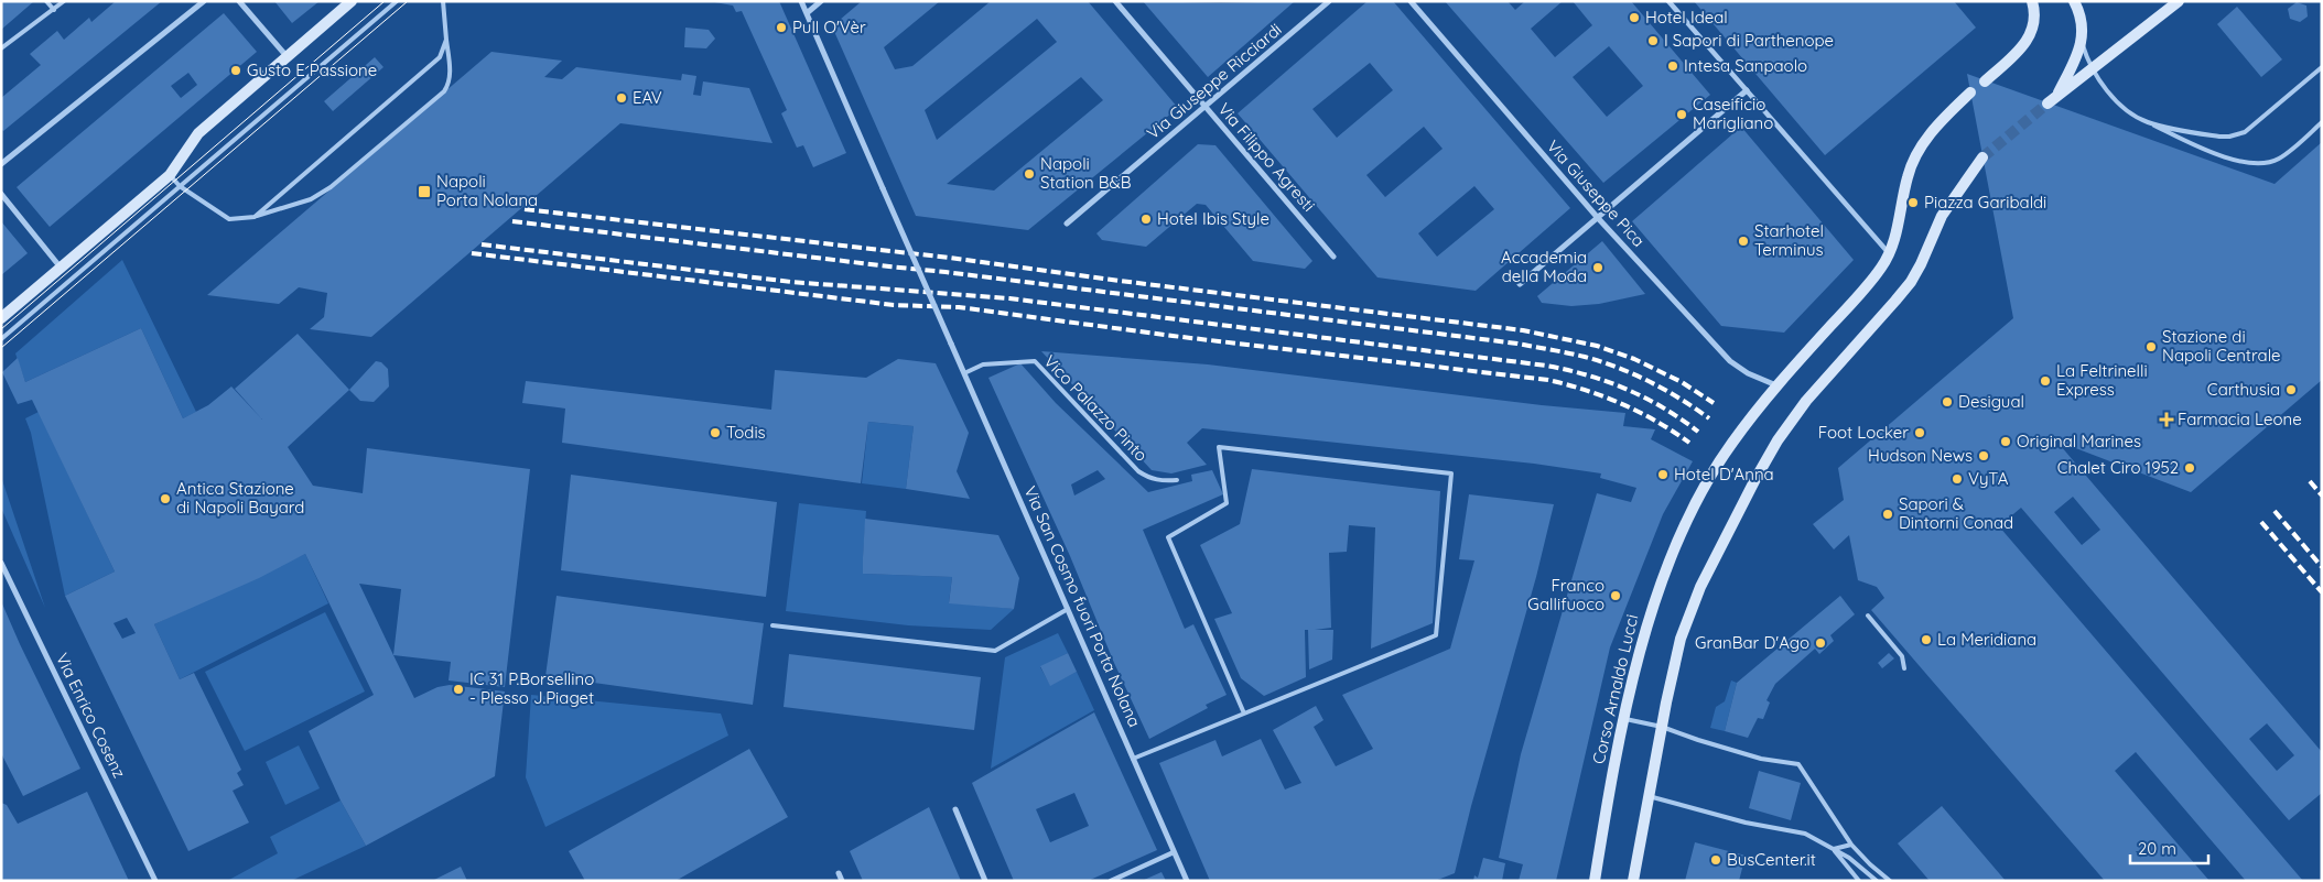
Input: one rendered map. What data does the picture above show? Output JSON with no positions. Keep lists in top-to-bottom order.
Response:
{
  "streets": {
    "main road": ["Corso Arnaldo Lucci"],
    "street": [
      "Via Giuseppe Ricciardi",
      "Via Filippo Agresti",
      "Via Giuseppe Pica",
      "Via San Cosmo fuori Porta Nolana",
      "Via Enrico Cosenz"
    ],
    "lane": ["Vico Palazzo Pinto"]
  },
  "crossings": [
    ["Via Giuseppe Ricciardi", "Via Filippo Agresti"],
    ["Via Giuseppe Pica", "Corso Arnaldo Lucci"],
    ["Vico Palazzo Pinto", "Via San Cosmo fuori Porta Nolana"]
  ],
  "places": {
    "other": [
      "Hotel Ideal",
      "Pull O'Vèr",
      "I Sapori di Parthenope",
      "Intesa Sanpaolo",
      "Gusto E Passione",
      "EAV",
      "Caseificio Marigliano",
      "Napoli Station B&B",
      "Piazza Garibaldi",
      "Hotel Ibis Style",
      "Starhotel Terminus",
      "Accademia della Moda",
      "Stazione di Napoli Centrale",
      "La Feltrinelli Express",
      "Carthusia",
      "Desigual",
      "Todis",
      "Foot Locker",
      "Original Marines",
      "Hudson News",
      "Chalet Ciro 1952",
      "Hotel D'Anna",
      "VyTA",
      "Antica Stazione di Napoli Bayard",
      "Sapori & Dintorni Conad",
      "Franco Gallifuoco",
      "La Meridiana",
      "GranBar D'Ago",
      "IC 31 P.Borsellino - Plesso J.Piaget",
      "BusCenter.it"
    ],
    "transit": ["Napoli Porta Nolana"],
    "health": ["Farmacia Leone"]
  },
  "scale_bar": "20 m"
}
